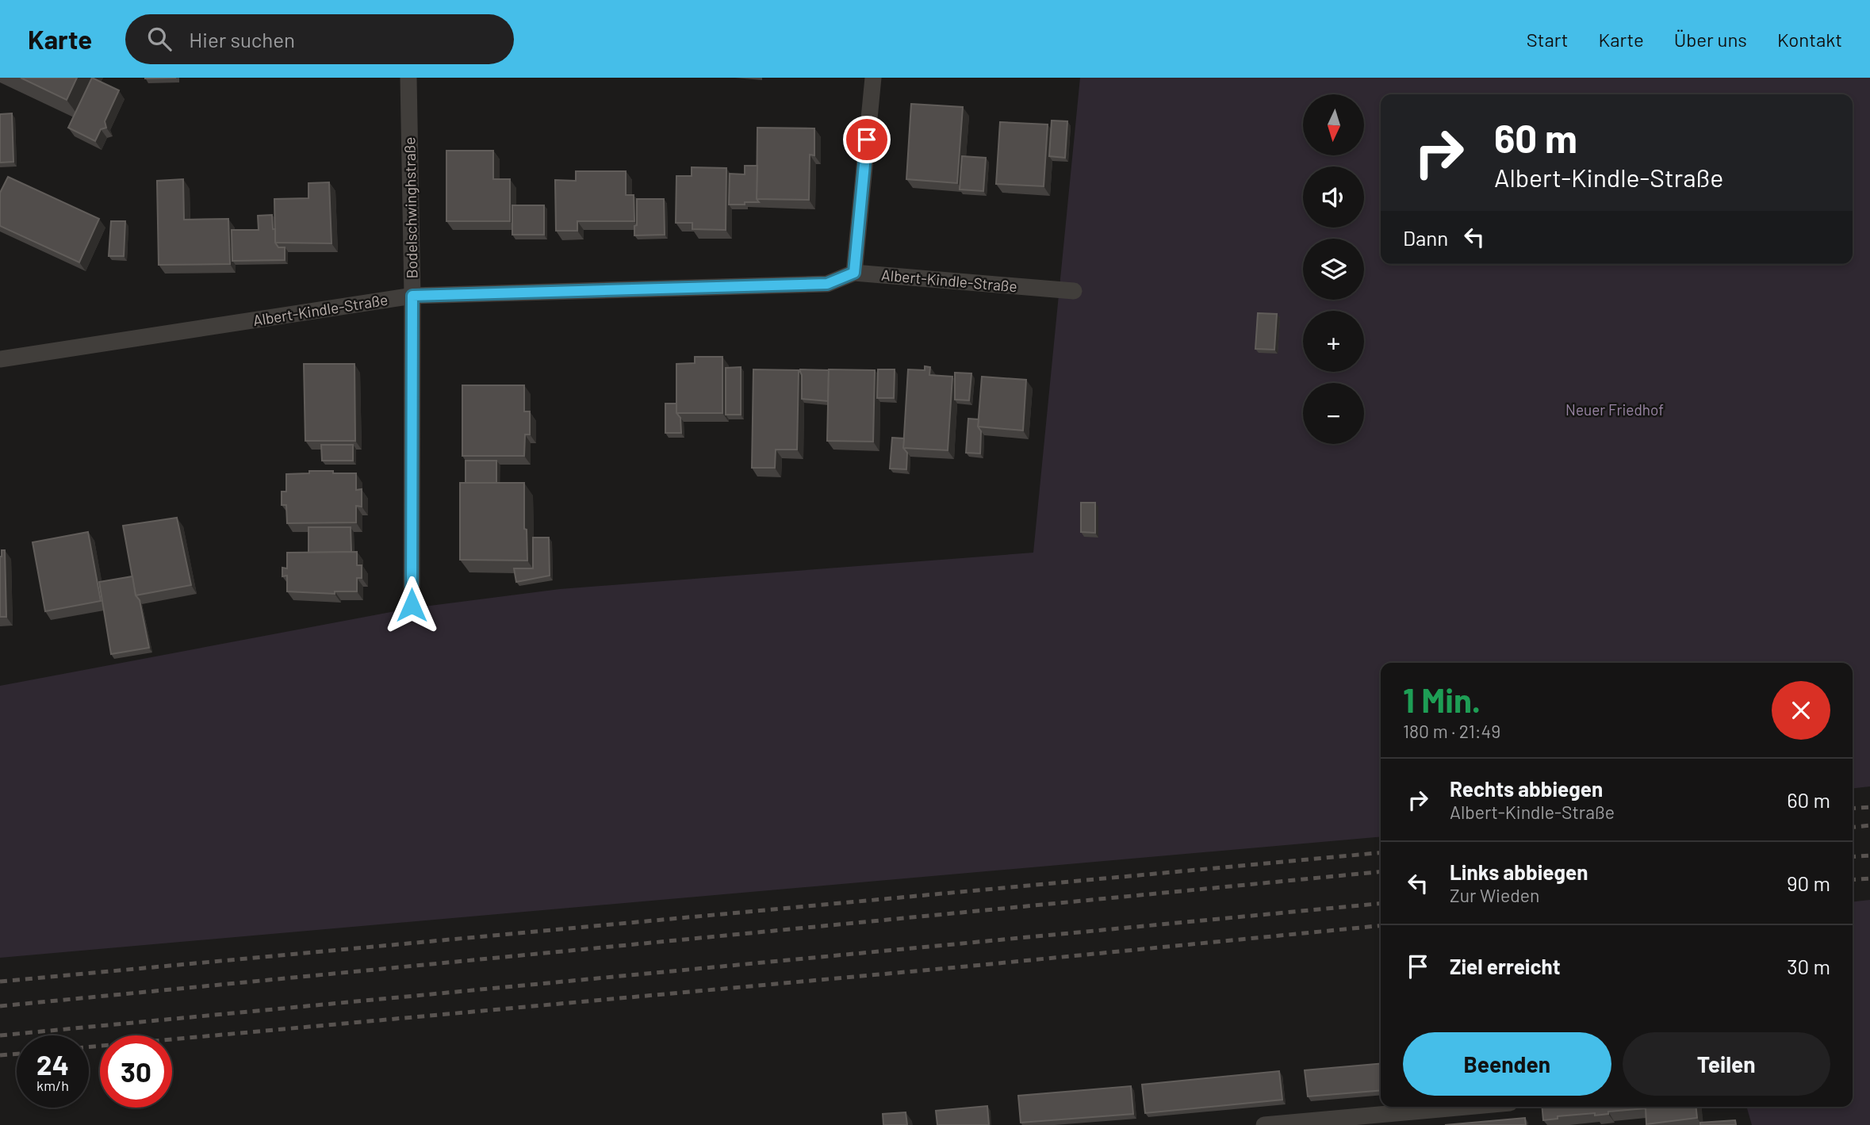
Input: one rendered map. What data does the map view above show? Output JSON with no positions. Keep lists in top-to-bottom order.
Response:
{
  "streets": {
    "street": ["Bodelschwinghstraße", "Albert-Kindle-Straße"]
  },
  "crossings": [
    ["Bodelschwinghstraße", "Albert-Kindle-Straße"]
  ],
  "parks": ["Neuer Friedhof"],
  "north": "bottom",
  "page": {
    "header": "Karte",
    "search": "Hier suchen",
    "nav": [
      "Start",
      "Karte",
      "Über uns",
      "Kontakt"
    ],
    "map_buttons": ["+", "−"],
    "turn": ["60 m", "Albert-Kindle-Straße"],
    "then": "Dann",
    "heading": ["1 Min.", "180 m · 21:49"],
    "list": [
      {
        "name": "Rechts abbiegen",
        "note": "Albert-Kindle-Straße",
        "value": "60 m"
      },
      {
        "name": "Links abbiegen",
        "note": "Zur Wieden",
        "value": "90 m"
      },
      {
        "name": "Ziel erreicht",
        "value": "30 m"
      }
    ],
    "buttons": ["Beenden", "Teilen"],
    "speed": "24 km/h",
    "limit": "30"
  }
}
